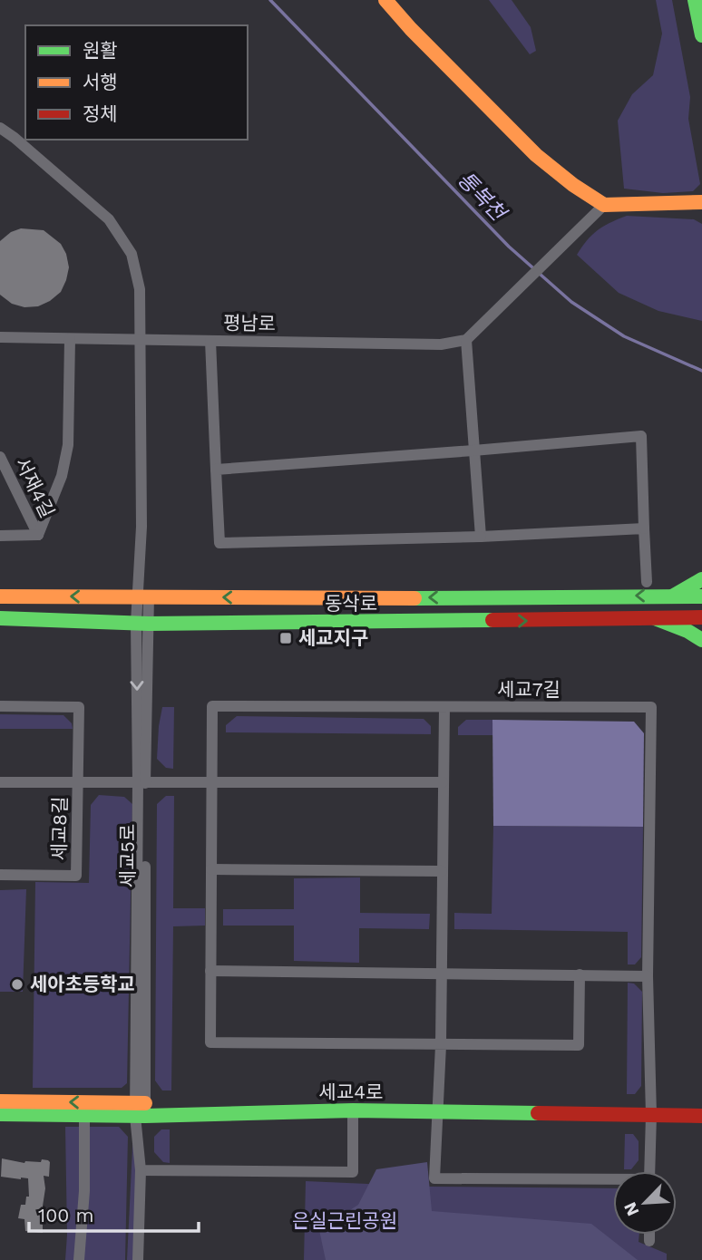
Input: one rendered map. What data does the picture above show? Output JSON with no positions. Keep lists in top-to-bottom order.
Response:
{
  "streets": {
    "main road": ["동삭로", "세교4로"],
    "street": [
      "평남로",
      "서재4길",
      "세교7길",
      "세교8길",
      "세교5로"
    ]
  },
  "crossings": [
    ["평남로", "세교5로"],
    ["동삭로", "세교5로"],
    ["세교7길", "세교4로"],
    ["세교8길", "세교5로"],
    ["세교5로", "세교4로"]
  ],
  "water": ["통복천"],
  "parks": ["은실근린공원"],
  "places": {
    "transit": ["세교지구"],
    "other": ["세아초등학교"]
  },
  "legend": ["원활", "서행", "정체"],
  "scale_bar": "100 m",
  "north": "bottom left"
}
